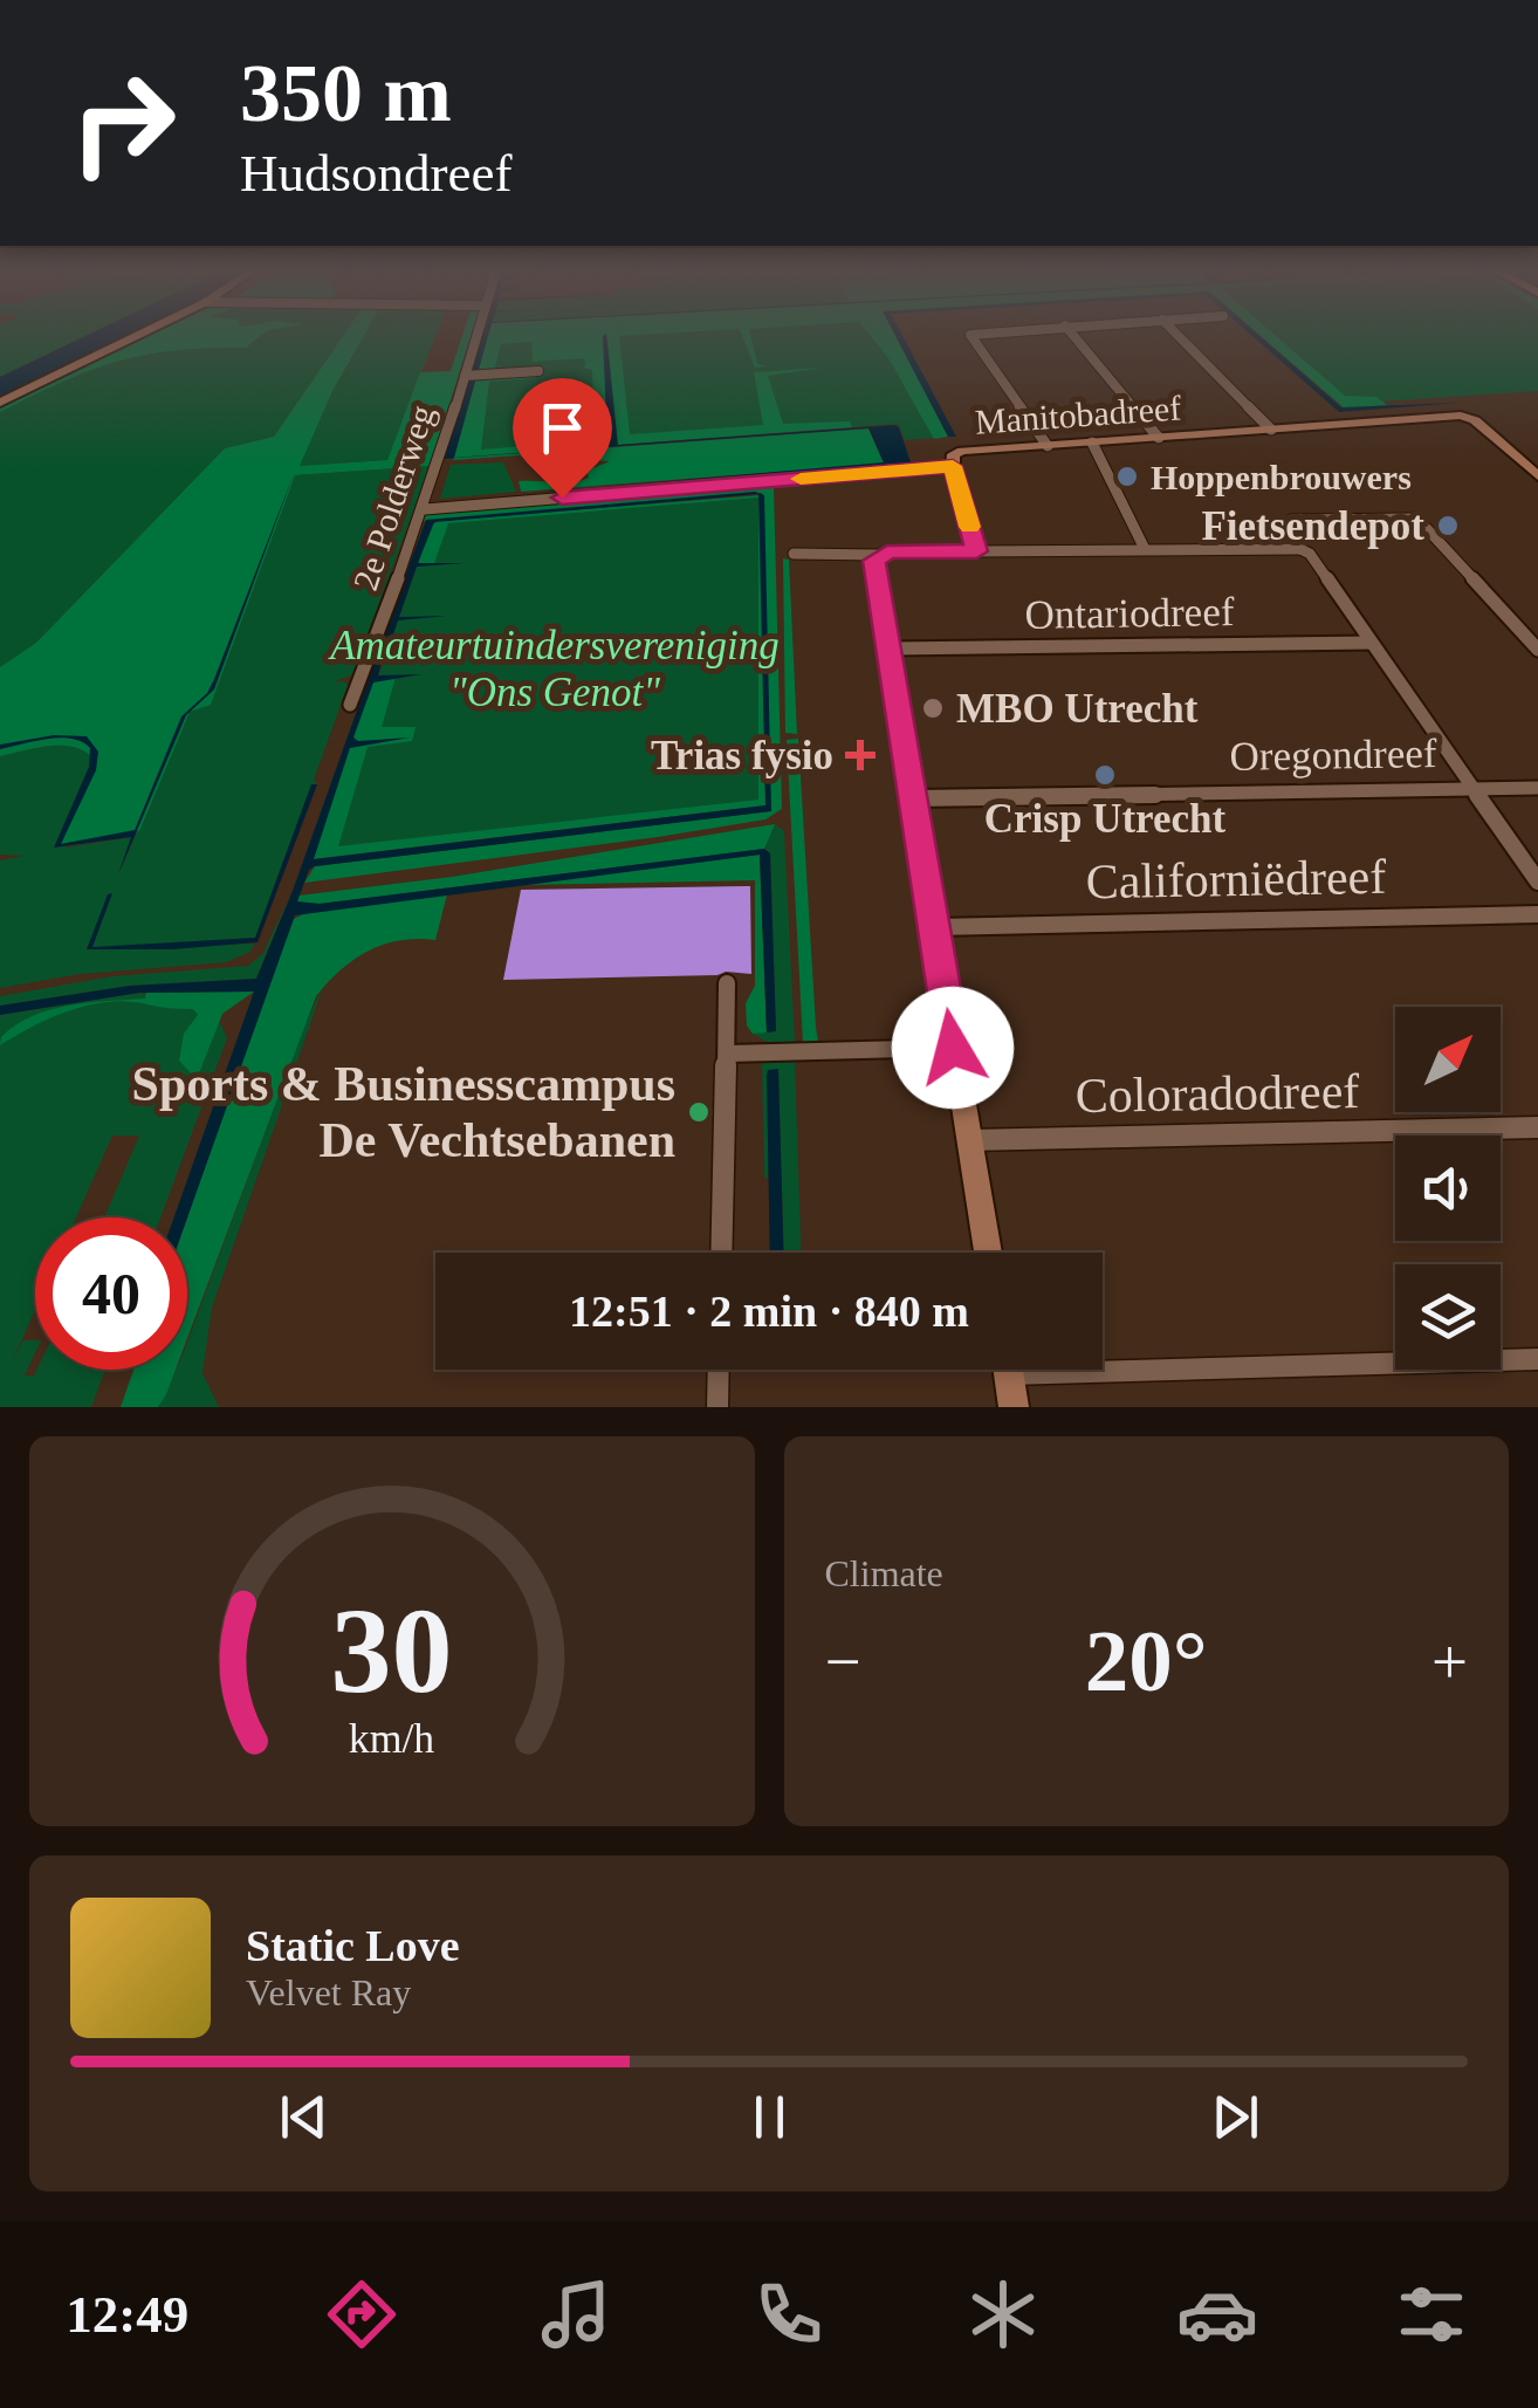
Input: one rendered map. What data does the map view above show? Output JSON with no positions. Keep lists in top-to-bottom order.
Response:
{
  "streets": {
    "street": [
      "Manitobadreef",
      "2e Polderweg",
      "Ontariodreef",
      "Oregondreef",
      "Californiëdreef",
      "Coloradodreef"
    ]
  },
  "crossings": [
    ["Manitobadreef", "2e Polderweg"]
  ],
  "parks": ["Amateurtuindersvereniging \"Ons Genot\""],
  "places": {
    "other": [
      "Hoppenbrouwers",
      "Fietsendepot",
      "MBO Utrecht",
      "Crisp Utrecht",
      "Sports & Businesscampus De Vechtsebanen"
    ],
    "health": ["Trias fysio"]
  },
  "north": "top right",
  "page": {
    "turn": ["350 m", "Hudsondreef"],
    "limit": "40",
    "trip": "12:51 · 2 min · 840 m",
    "tile": "Climate",
    "heat": ["−", "20°", "+"],
    "song": ["Static Love", "Velvet Ray"],
    "tabs": "12:49",
    "gauge": ["30", "km/h"]
  }
}
